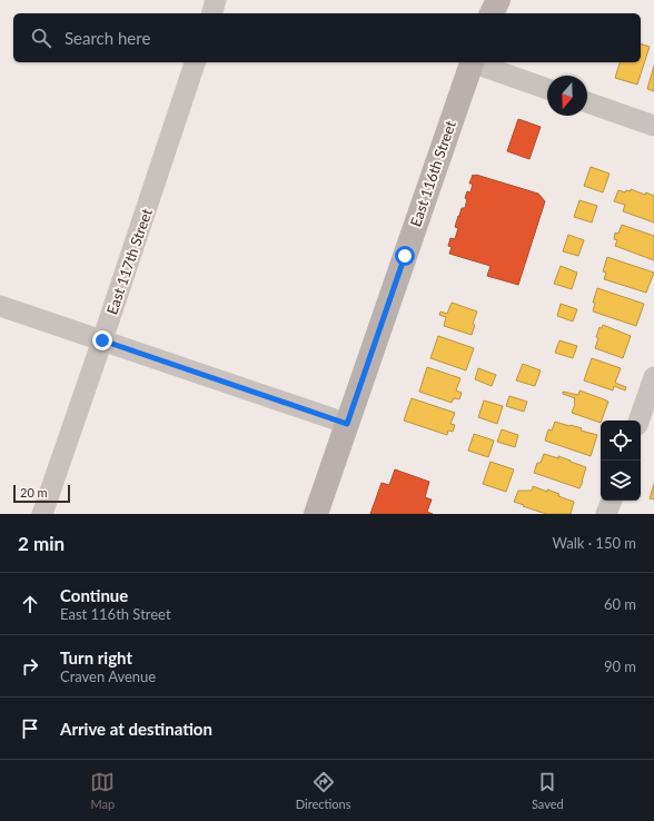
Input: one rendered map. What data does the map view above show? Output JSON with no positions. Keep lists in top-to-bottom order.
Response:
{
  "streets": {
    "main road": ["East 116th Street"],
    "street": ["East 117th Street"]
  },
  "scale_bar": "20 m",
  "north": "bottom",
  "page": {
    "search": "Search here",
    "scale": "20 m",
    "heading": ["2 min", "Walk · 150 m"],
    "list": [
      ["Continue", "East 116th Street", "60 m"],
      ["Turn right", "Craven Avenue", "90 m"],
      "Arrive at destination"
    ],
    "nav": ["Map", "Directions", "Saved"]
  }
}
